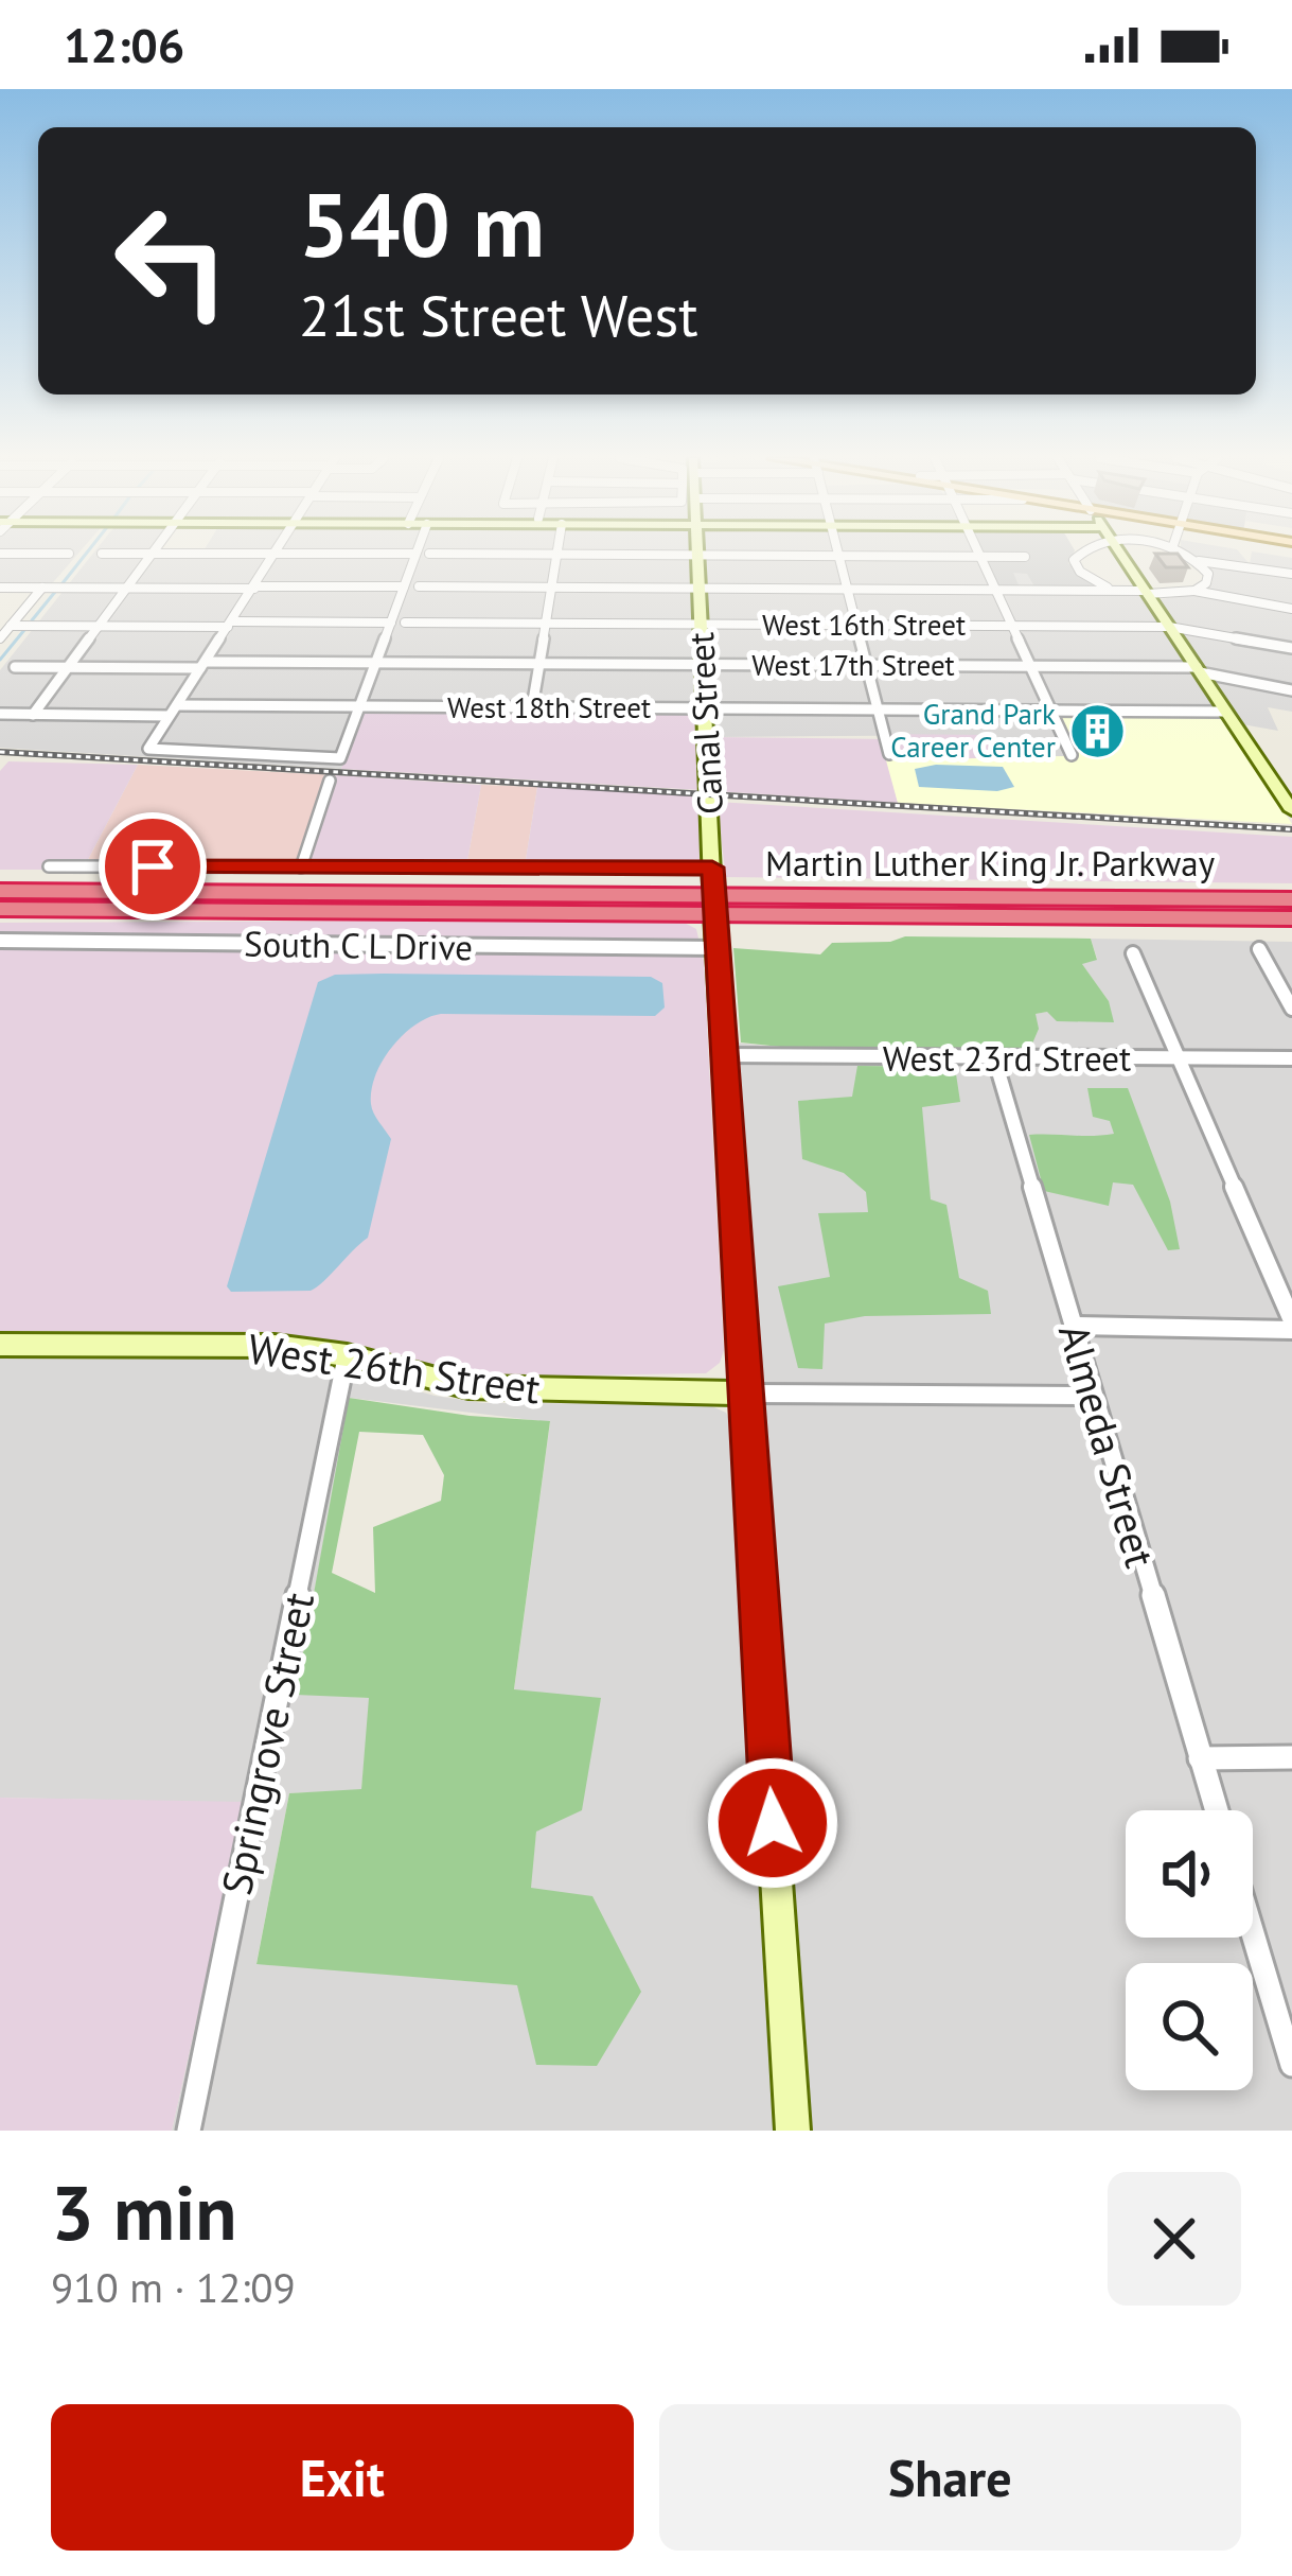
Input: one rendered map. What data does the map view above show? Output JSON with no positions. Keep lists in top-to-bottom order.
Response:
{
  "streets": {
    "highway": ["Martin Luther King Jr. Parkway"],
    "street": [
      "West 16th Street",
      "West 17th Street",
      "West 18th Street",
      "Canal Street",
      "South C L Drive",
      "West 23rd Street",
      "West 26th Street",
      "Almeda Street",
      "Springrove Street"
    ]
  },
  "crossings": [
    ["West 16th Street", "Canal Street"],
    ["West 17th Street", "Canal Street"],
    ["West 18th Street", "Canal Street"],
    ["Canal Street", "Martin Luther King Jr. Parkway"],
    ["Canal Street", "South C L Drive"],
    ["Canal Street", "West 23rd Street"],
    ["Canal Street", "West 26th Street"],
    ["West 23rd Street", "Almeda Street"],
    ["West 26th Street", "Almeda Street"],
    ["West 26th Street", "Springrove Street"]
  ],
  "places": {
    "building": ["Grand Park Career Center"]
  },
  "page": {
    "status": "12:06",
    "turn": ["540 m", "21st Street West"],
    "heading": ["3 min", "910 m · 12:09"],
    "buttons": ["Exit", "Share"]
  }
}
